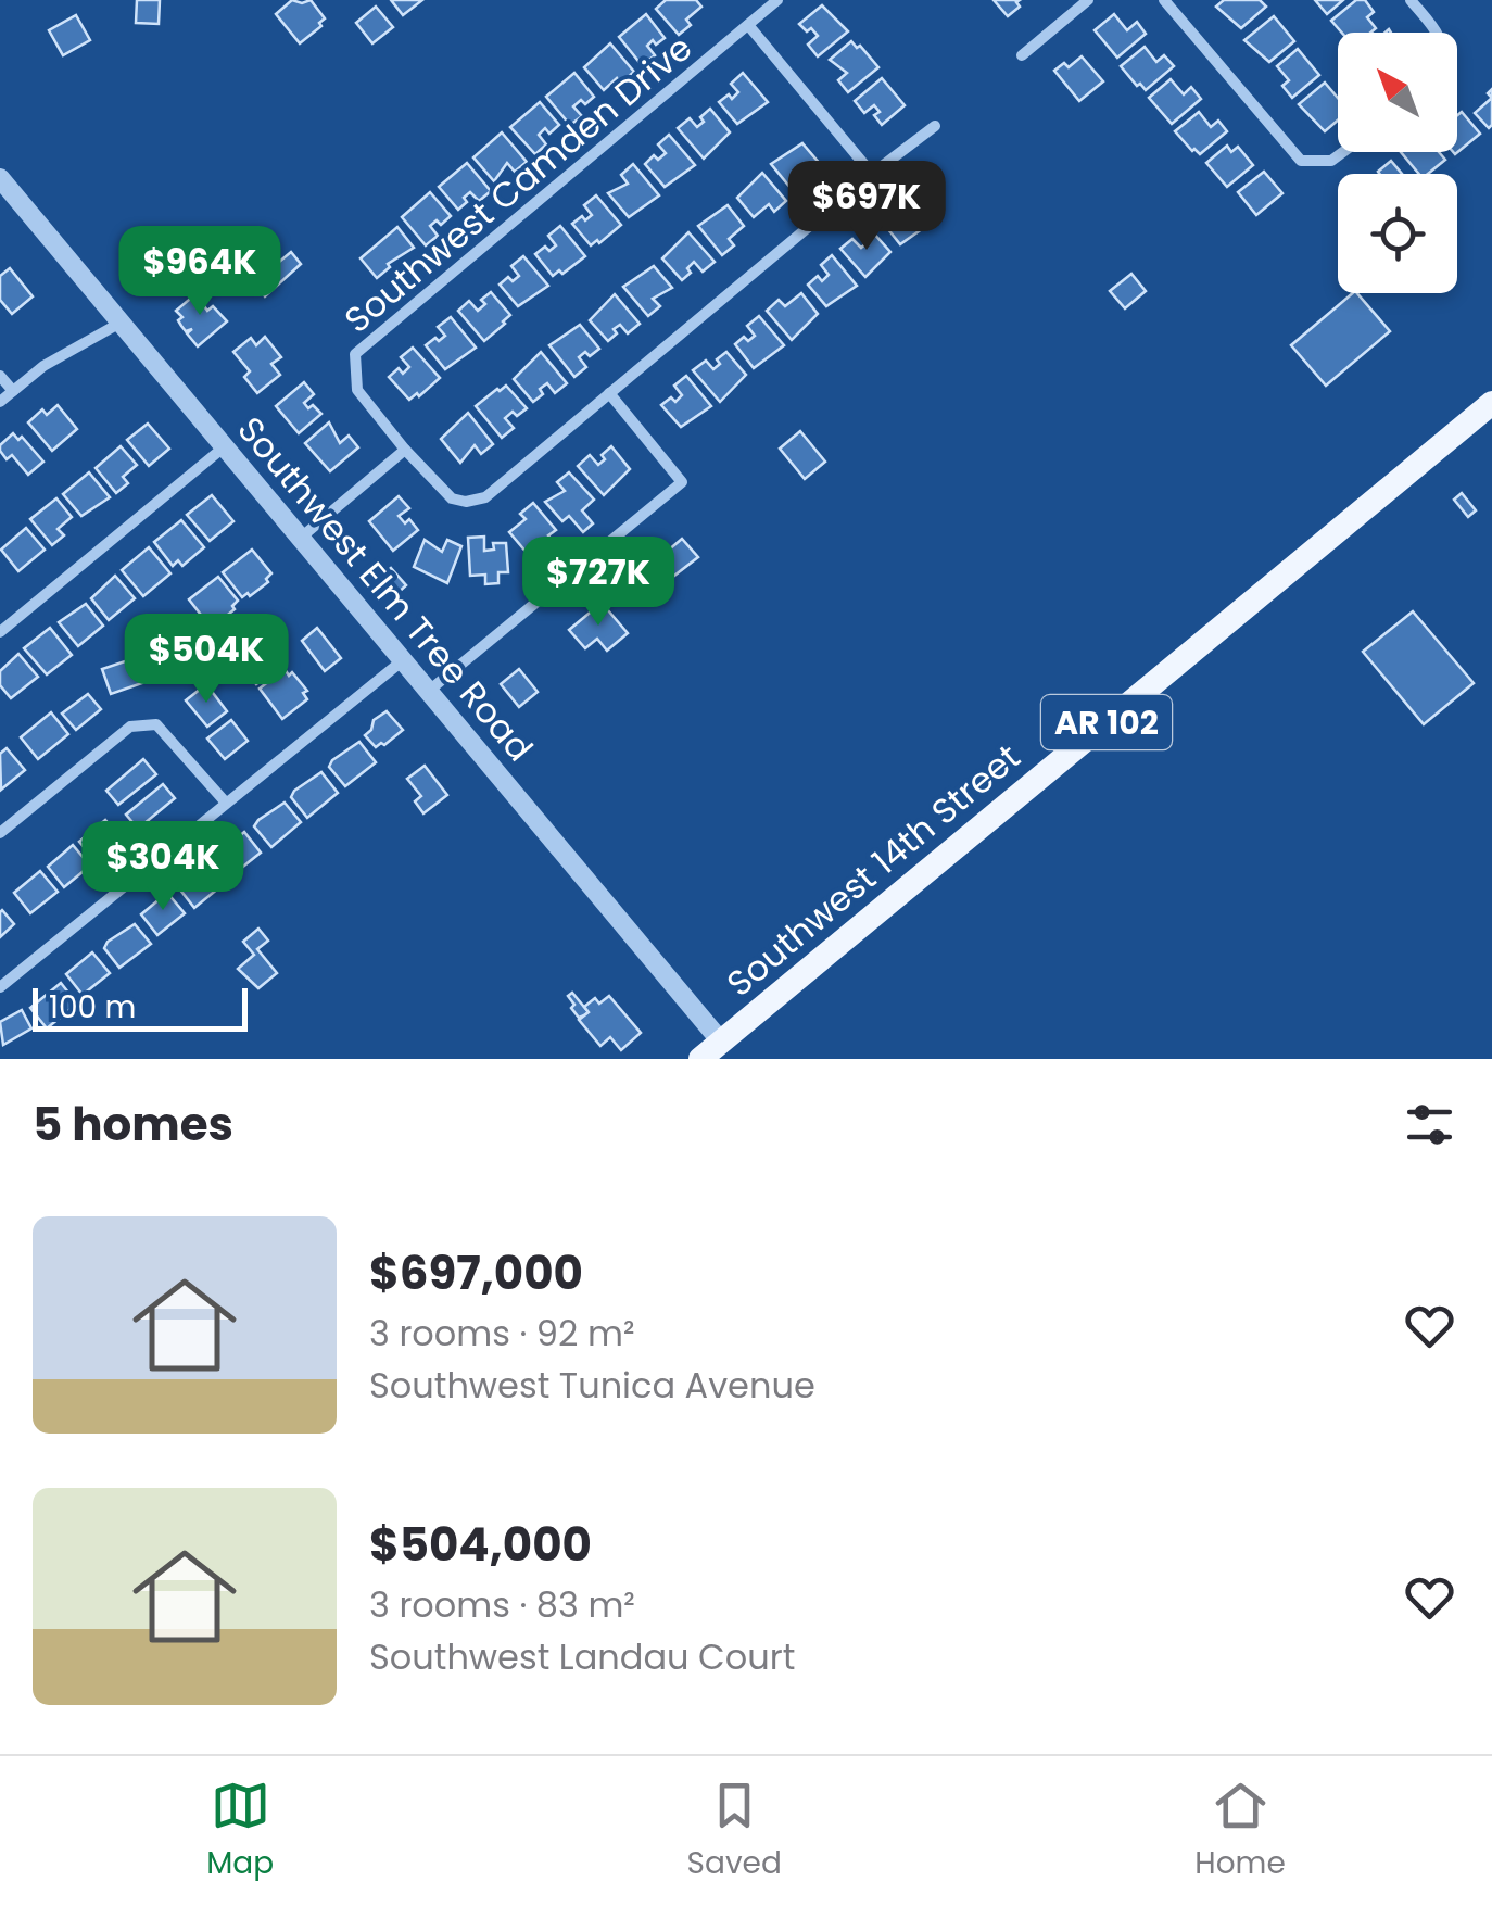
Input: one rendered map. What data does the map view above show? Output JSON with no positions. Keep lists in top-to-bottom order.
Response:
{
  "streets": {
    "main road": ["AR 102", "Southwest 14th Street"],
    "street": ["Southwest Camden Drive", "Southwest Elm Tree Road"]
  },
  "crossings": [
    ["Southwest Elm Tree Road", "Southwest 14th Street"]
  ],
  "scale_bar": "100 m",
  "north": "top left",
  "page": {
    "price": [
      "$697K",
      "$964K",
      "$727K",
      "$504K",
      "$304K"
    ],
    "scale": "100 m",
    "heading": "5 homes",
    "list": [
      {
        "name": "$697,000",
        "note": "3 rooms · 92 m² · Southwest Tunica Avenue"
      },
      {
        "name": "$504,000",
        "note": "3 rooms · 83 m² · Southwest Landau Court"
      }
    ],
    "tabs": ["Map", "Saved", "Home"]
  }
}
